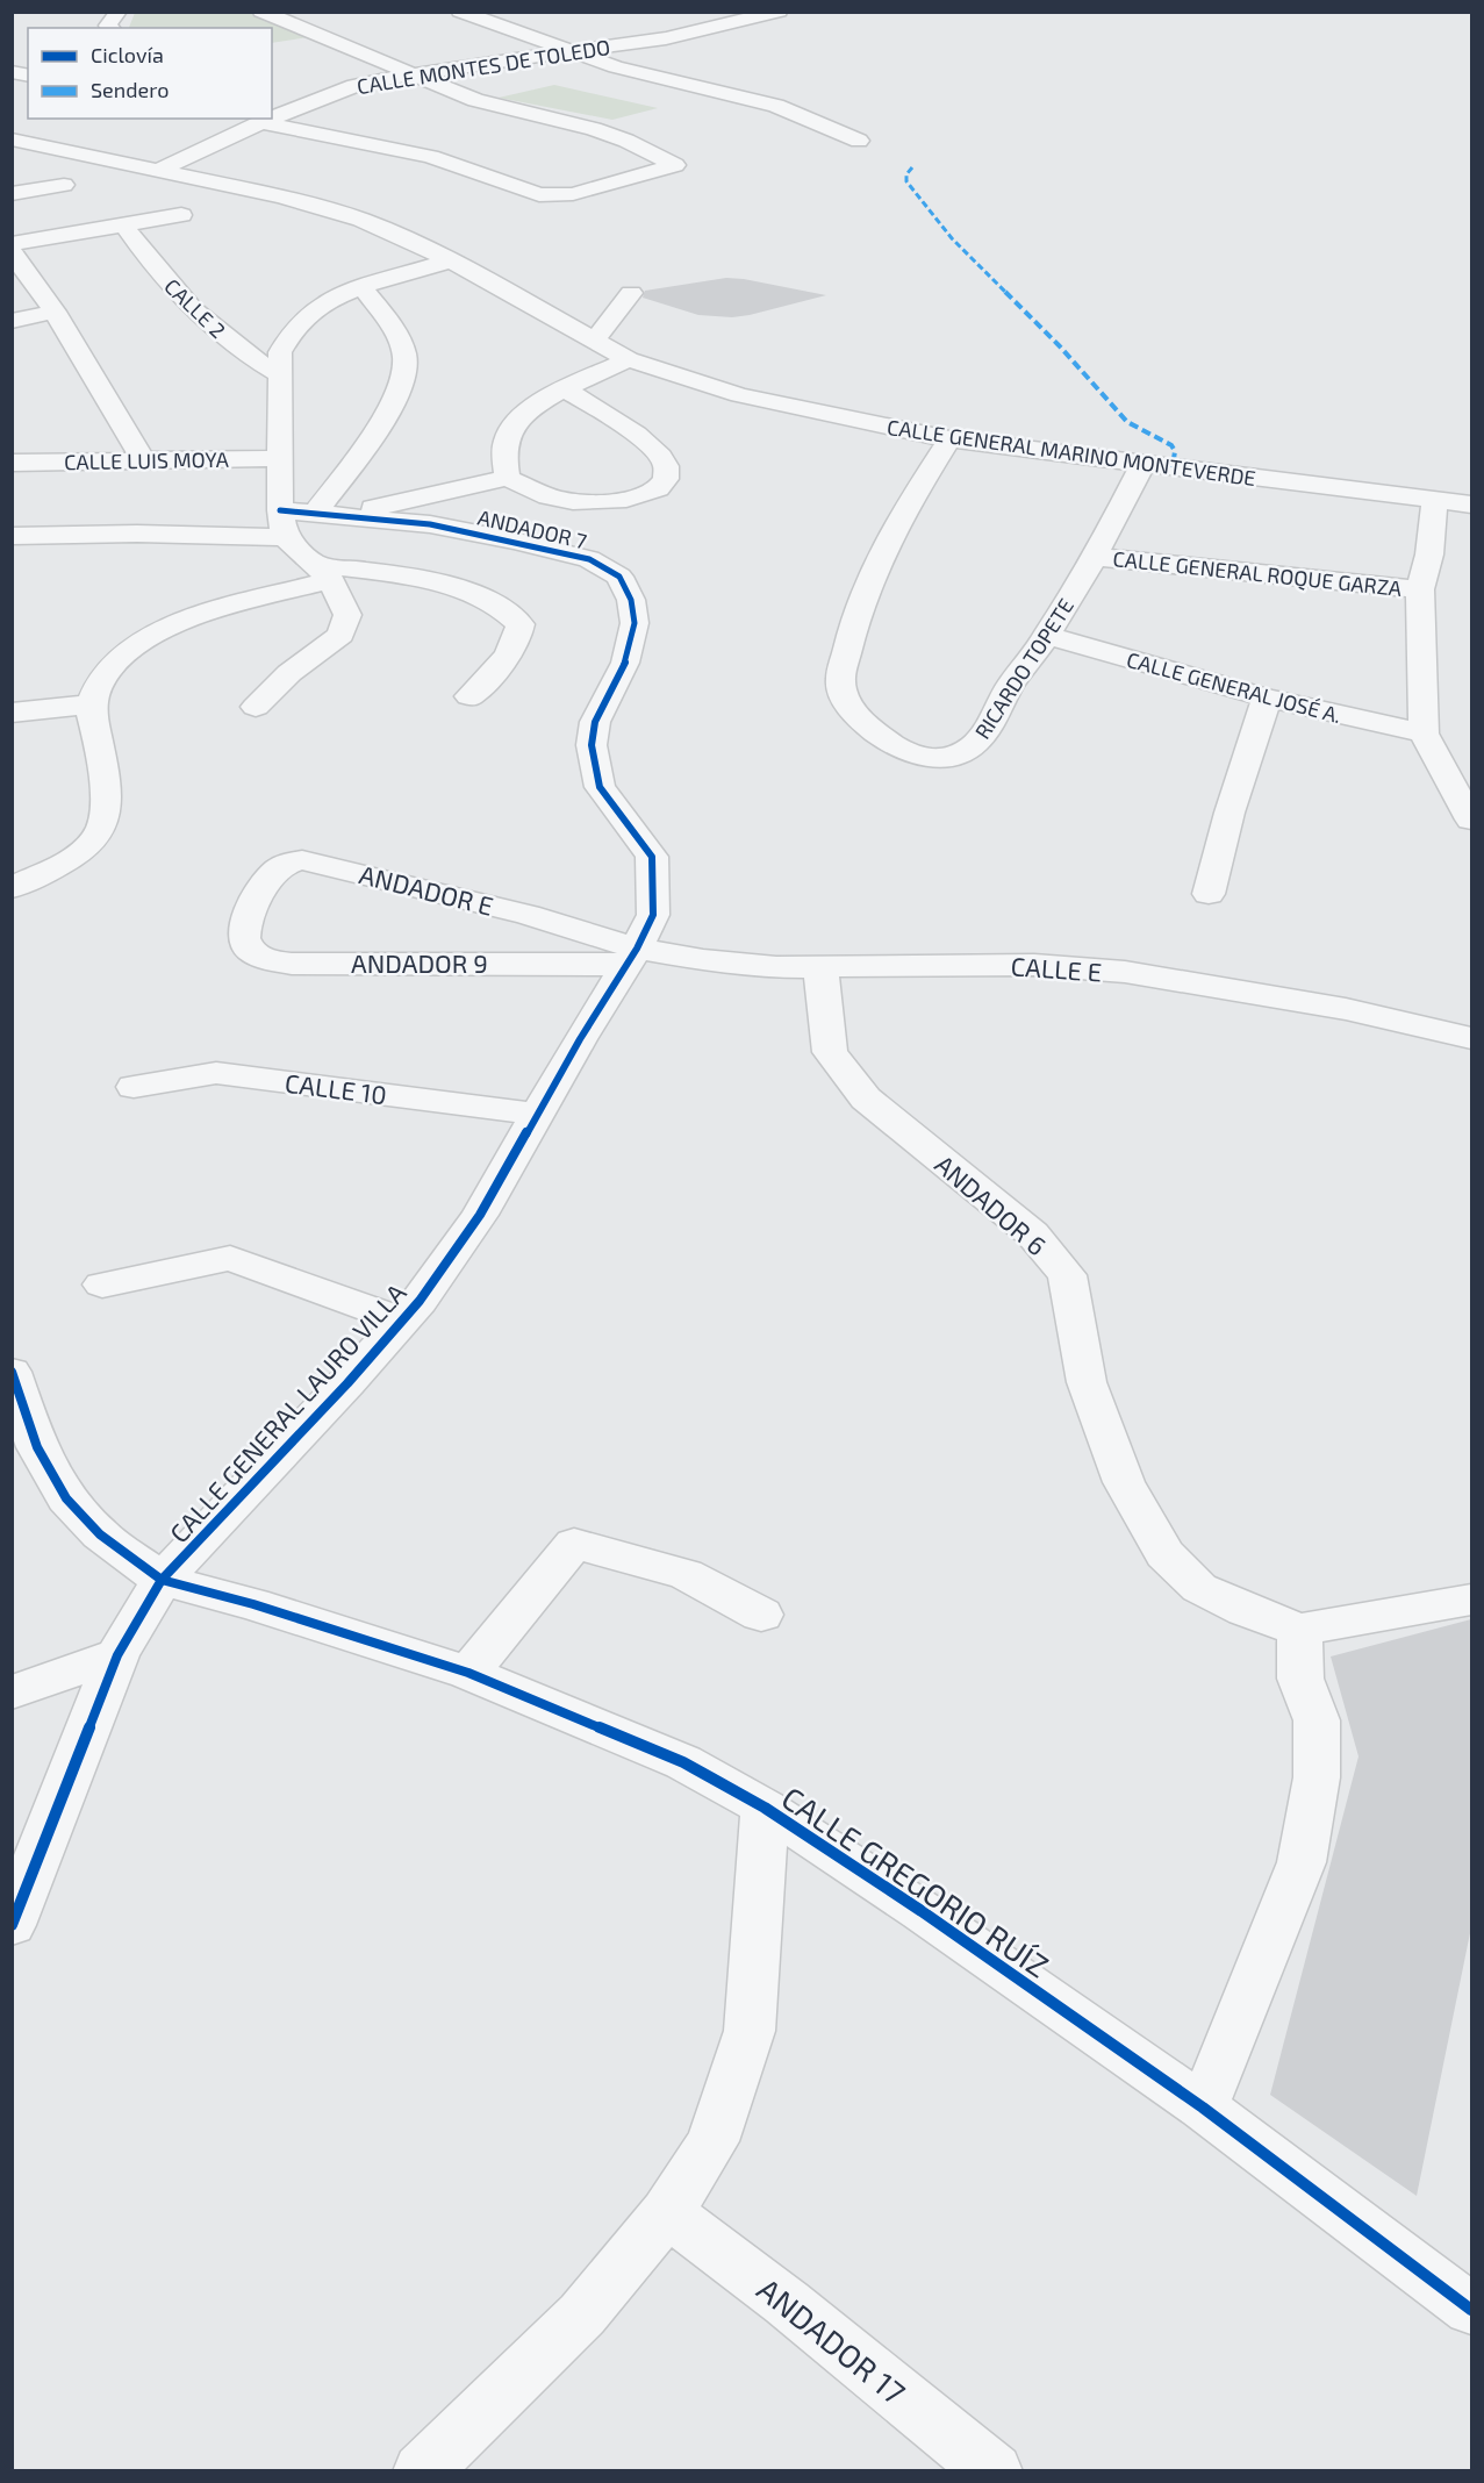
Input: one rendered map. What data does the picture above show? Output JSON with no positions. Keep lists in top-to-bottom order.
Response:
{
  "streets": {
    "street": [
      "CALLE MONTES DE TOLEDO",
      "CALLE 2",
      "CALLE GENERAL MARINO MONTEVERDE",
      "CALLE LUIS MOYA",
      "ANDADOR 7",
      "CALLE GENERAL ROQUE GARZA",
      "RICARDO TOPETE",
      "CALLE GENERAL JOSÉ A.",
      "ANDADOR E",
      "ANDADOR 9",
      "CALLE E",
      "CALLE 10",
      "ANDADOR 6",
      "CALLE GENERAL LAURO VILLA",
      "CALLE GREGORIO RUÍZ",
      "ANDADOR 17"
    ]
  },
  "crossings": [
    ["CALLE MONTES DE TOLEDO", "CALLE GENERAL MARINO MONTEVERDE"],
    ["CALLE GENERAL MARINO MONTEVERDE", "RICARDO TOPETE"],
    ["ANDADOR 7", "ANDADOR E"],
    ["ANDADOR 7", "ANDADOR 9"],
    ["ANDADOR 7", "CALLE E"],
    ["ANDADOR 7", "CALLE GENERAL LAURO VILLA"],
    ["CALLE GENERAL ROQUE GARZA", "RICARDO TOPETE"],
    ["RICARDO TOPETE", "CALLE GENERAL JOSÉ A."],
    ["ANDADOR E", "ANDADOR 9"],
    ["ANDADOR E", "CALLE E"],
    ["ANDADOR E", "CALLE GENERAL LAURO VILLA"],
    ["ANDADOR 9", "CALLE E"],
    ["ANDADOR 9", "CALLE GENERAL LAURO VILLA"],
    ["CALLE E", "ANDADOR 6"],
    ["CALLE E", "CALLE GENERAL LAURO VILLA"],
    ["CALLE 10", "CALLE GENERAL LAURO VILLA"],
    ["CALLE GENERAL LAURO VILLA", "CALLE GREGORIO RUÍZ"]
  ],
  "legend": ["Ciclovía", "Sendero"]
}
